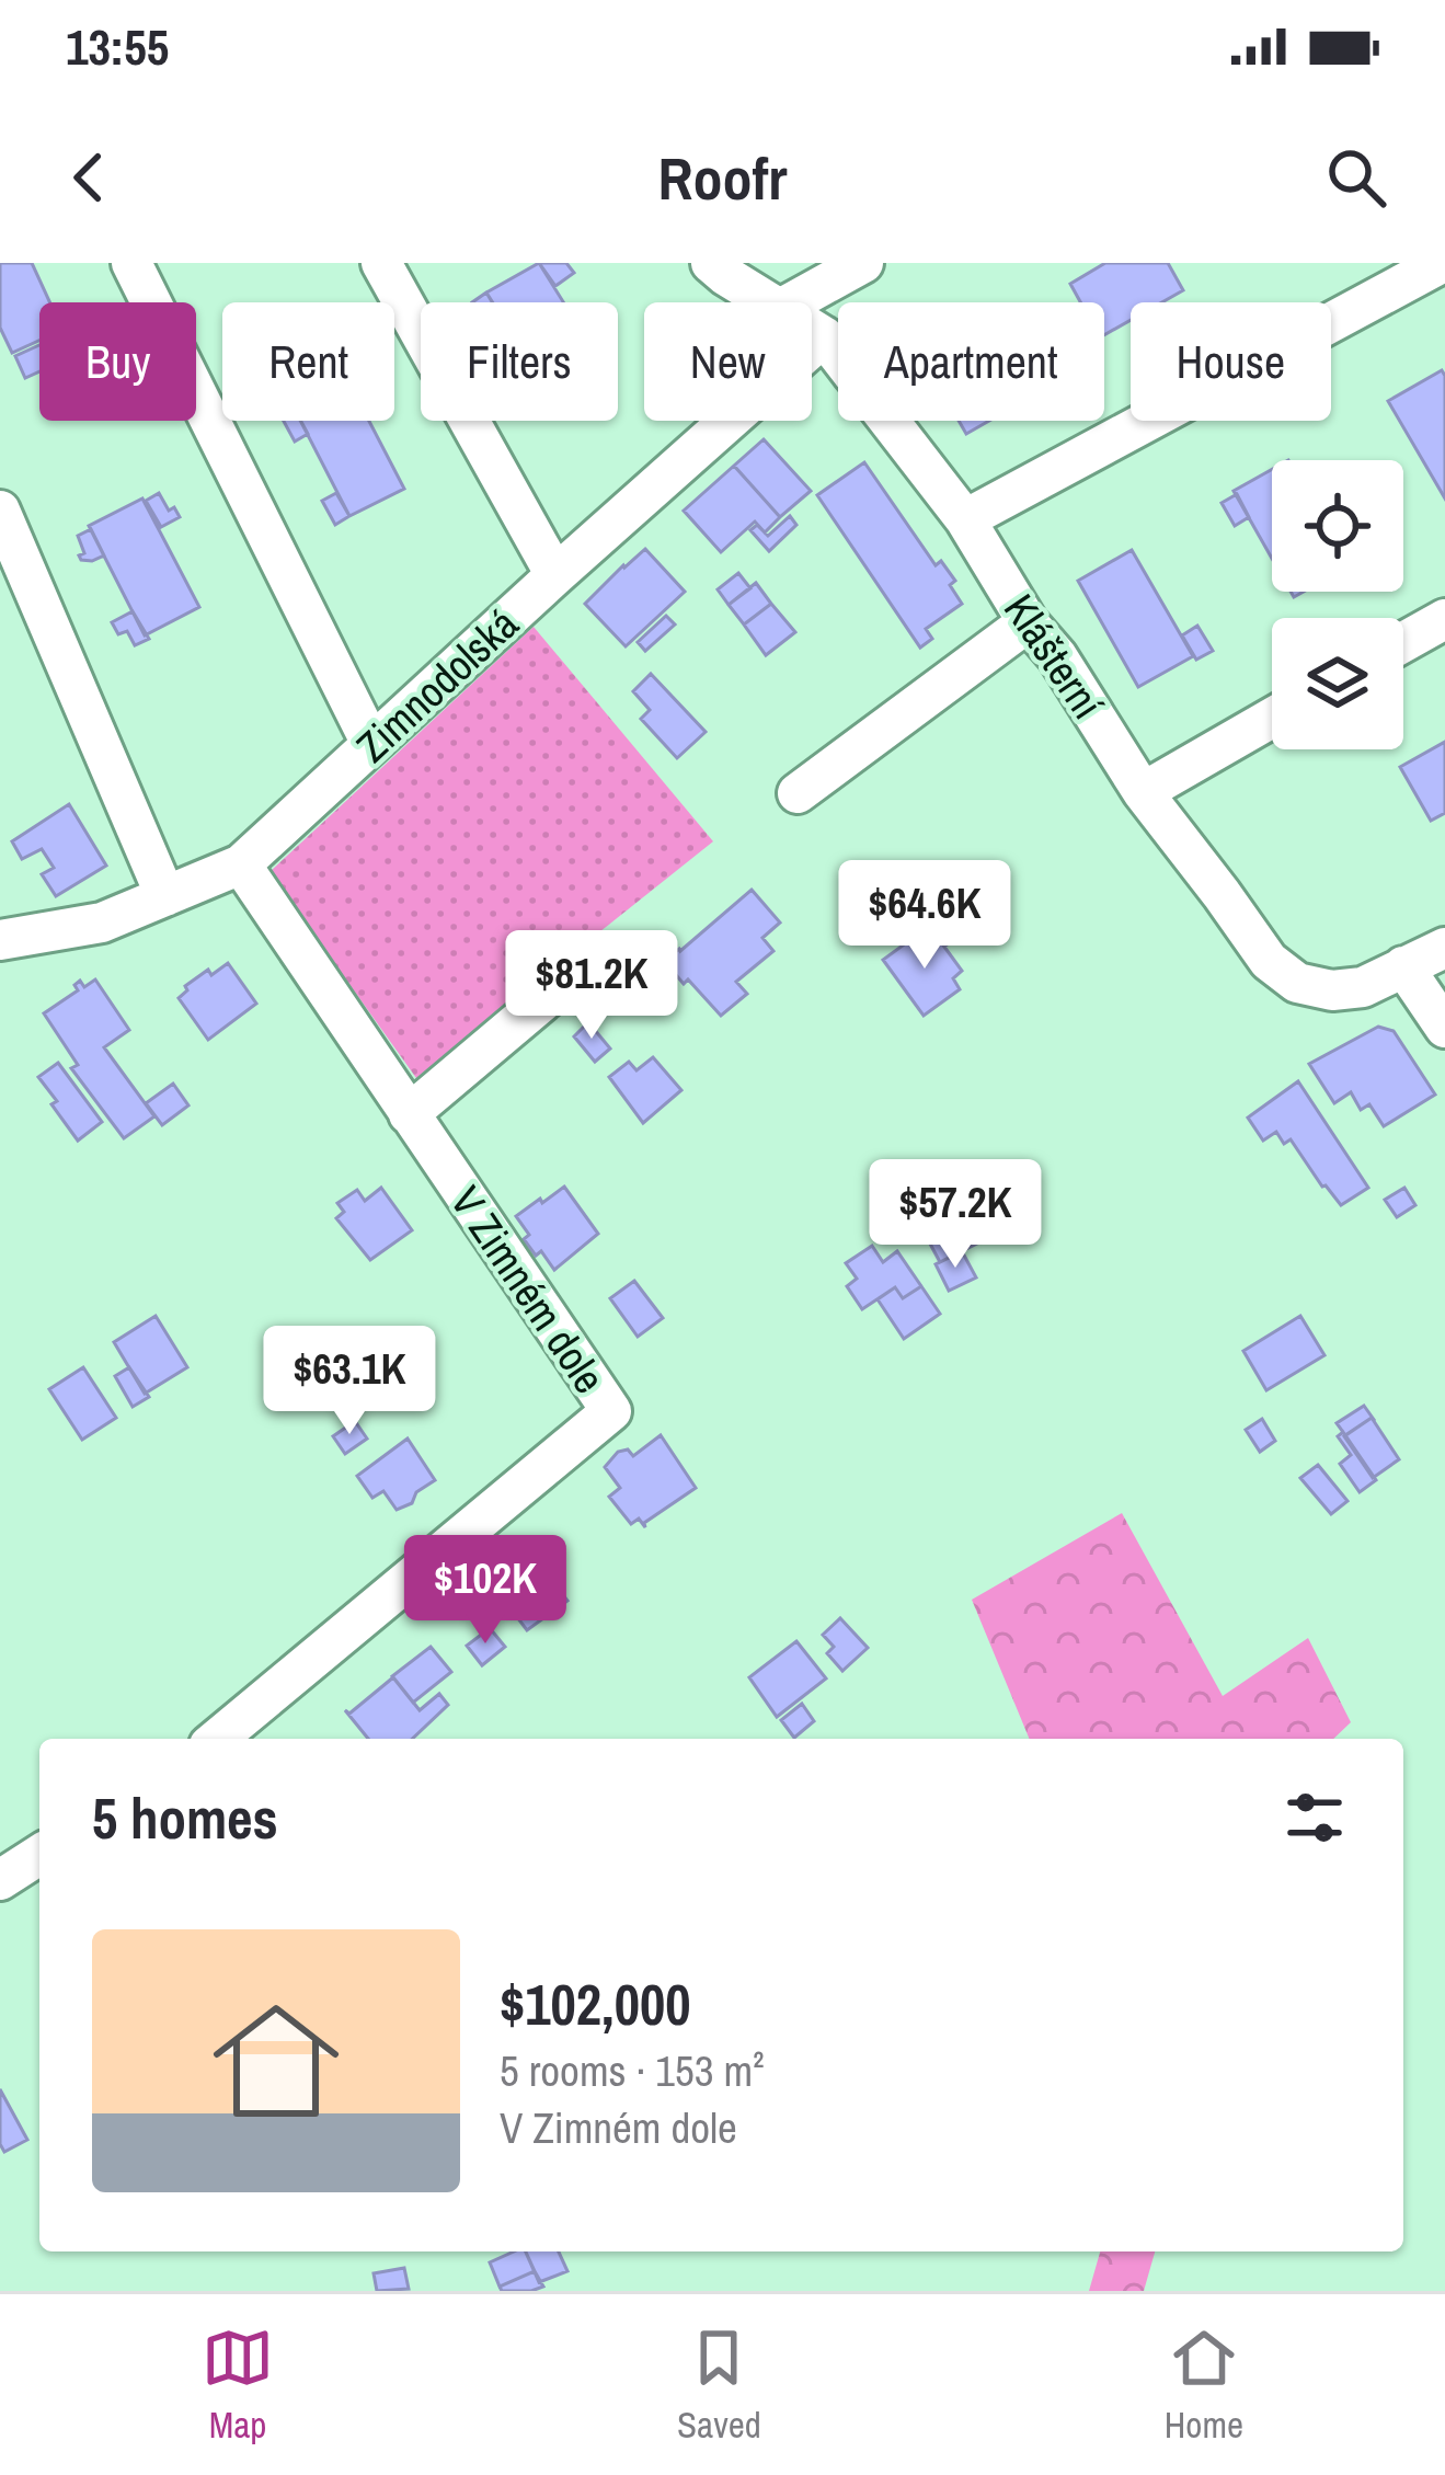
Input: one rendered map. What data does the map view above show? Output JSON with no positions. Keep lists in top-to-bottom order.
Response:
{
  "streets": {
    "street": ["Klášterní", "Zimnodolská", "V Zimném dole"]
  },
  "crossings": [
    ["Klášterní", "Zimnodolská"],
    ["Zimnodolská", "V Zimném dole"]
  ],
  "page": {
    "status": "13:55",
    "header": "Roofr",
    "chip": [
      "Buy",
      "Rent",
      "Filters",
      "New",
      "Apartment",
      "House"
    ],
    "price": [
      "$64.6K",
      "$81.2K",
      "$57.2K",
      "$63.1K",
      "$102K"
    ],
    "heading": "5 homes",
    "list": [
      {
        "name": "$102,000",
        "note": "5 rooms · 153 m² · V Zimném dole"
      }
    ],
    "tabs": ["Map", "Saved", "Home"]
  }
}
